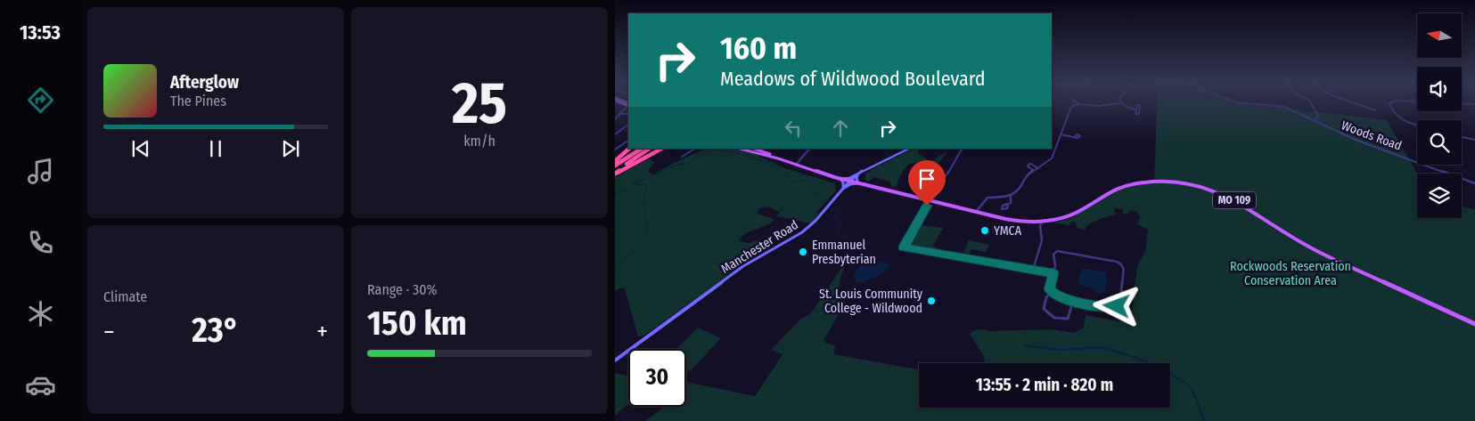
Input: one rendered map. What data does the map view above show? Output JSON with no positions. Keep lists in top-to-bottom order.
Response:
{
  "streets": {
    "main road": ["MO 109"],
    "street": ["Woods Road", "Manchester Road"]
  },
  "crossings": [
    ["MO 109", "Manchester Road"]
  ],
  "parks": ["Rockwoods Reservation Conservation Area"],
  "places": ["YMCA", "Emmanuel Presbyterian", "St. Louis Community College - Wildwood"],
  "north": "left",
  "page": {
    "tabs": "13:53",
    "tile": [
      ["25", "km/h"],
      "Climate",
      ["Range · 30%", "150 km"]
    ],
    "turn": ["160 m", "Meadows of Wildwood Boulevard"],
    "song": ["Afterglow", "The Pines"],
    "heat": ["−", "23°", "+"],
    "limit": "30",
    "trip": "13:55 · 2 min · 820 m"
  }
}
